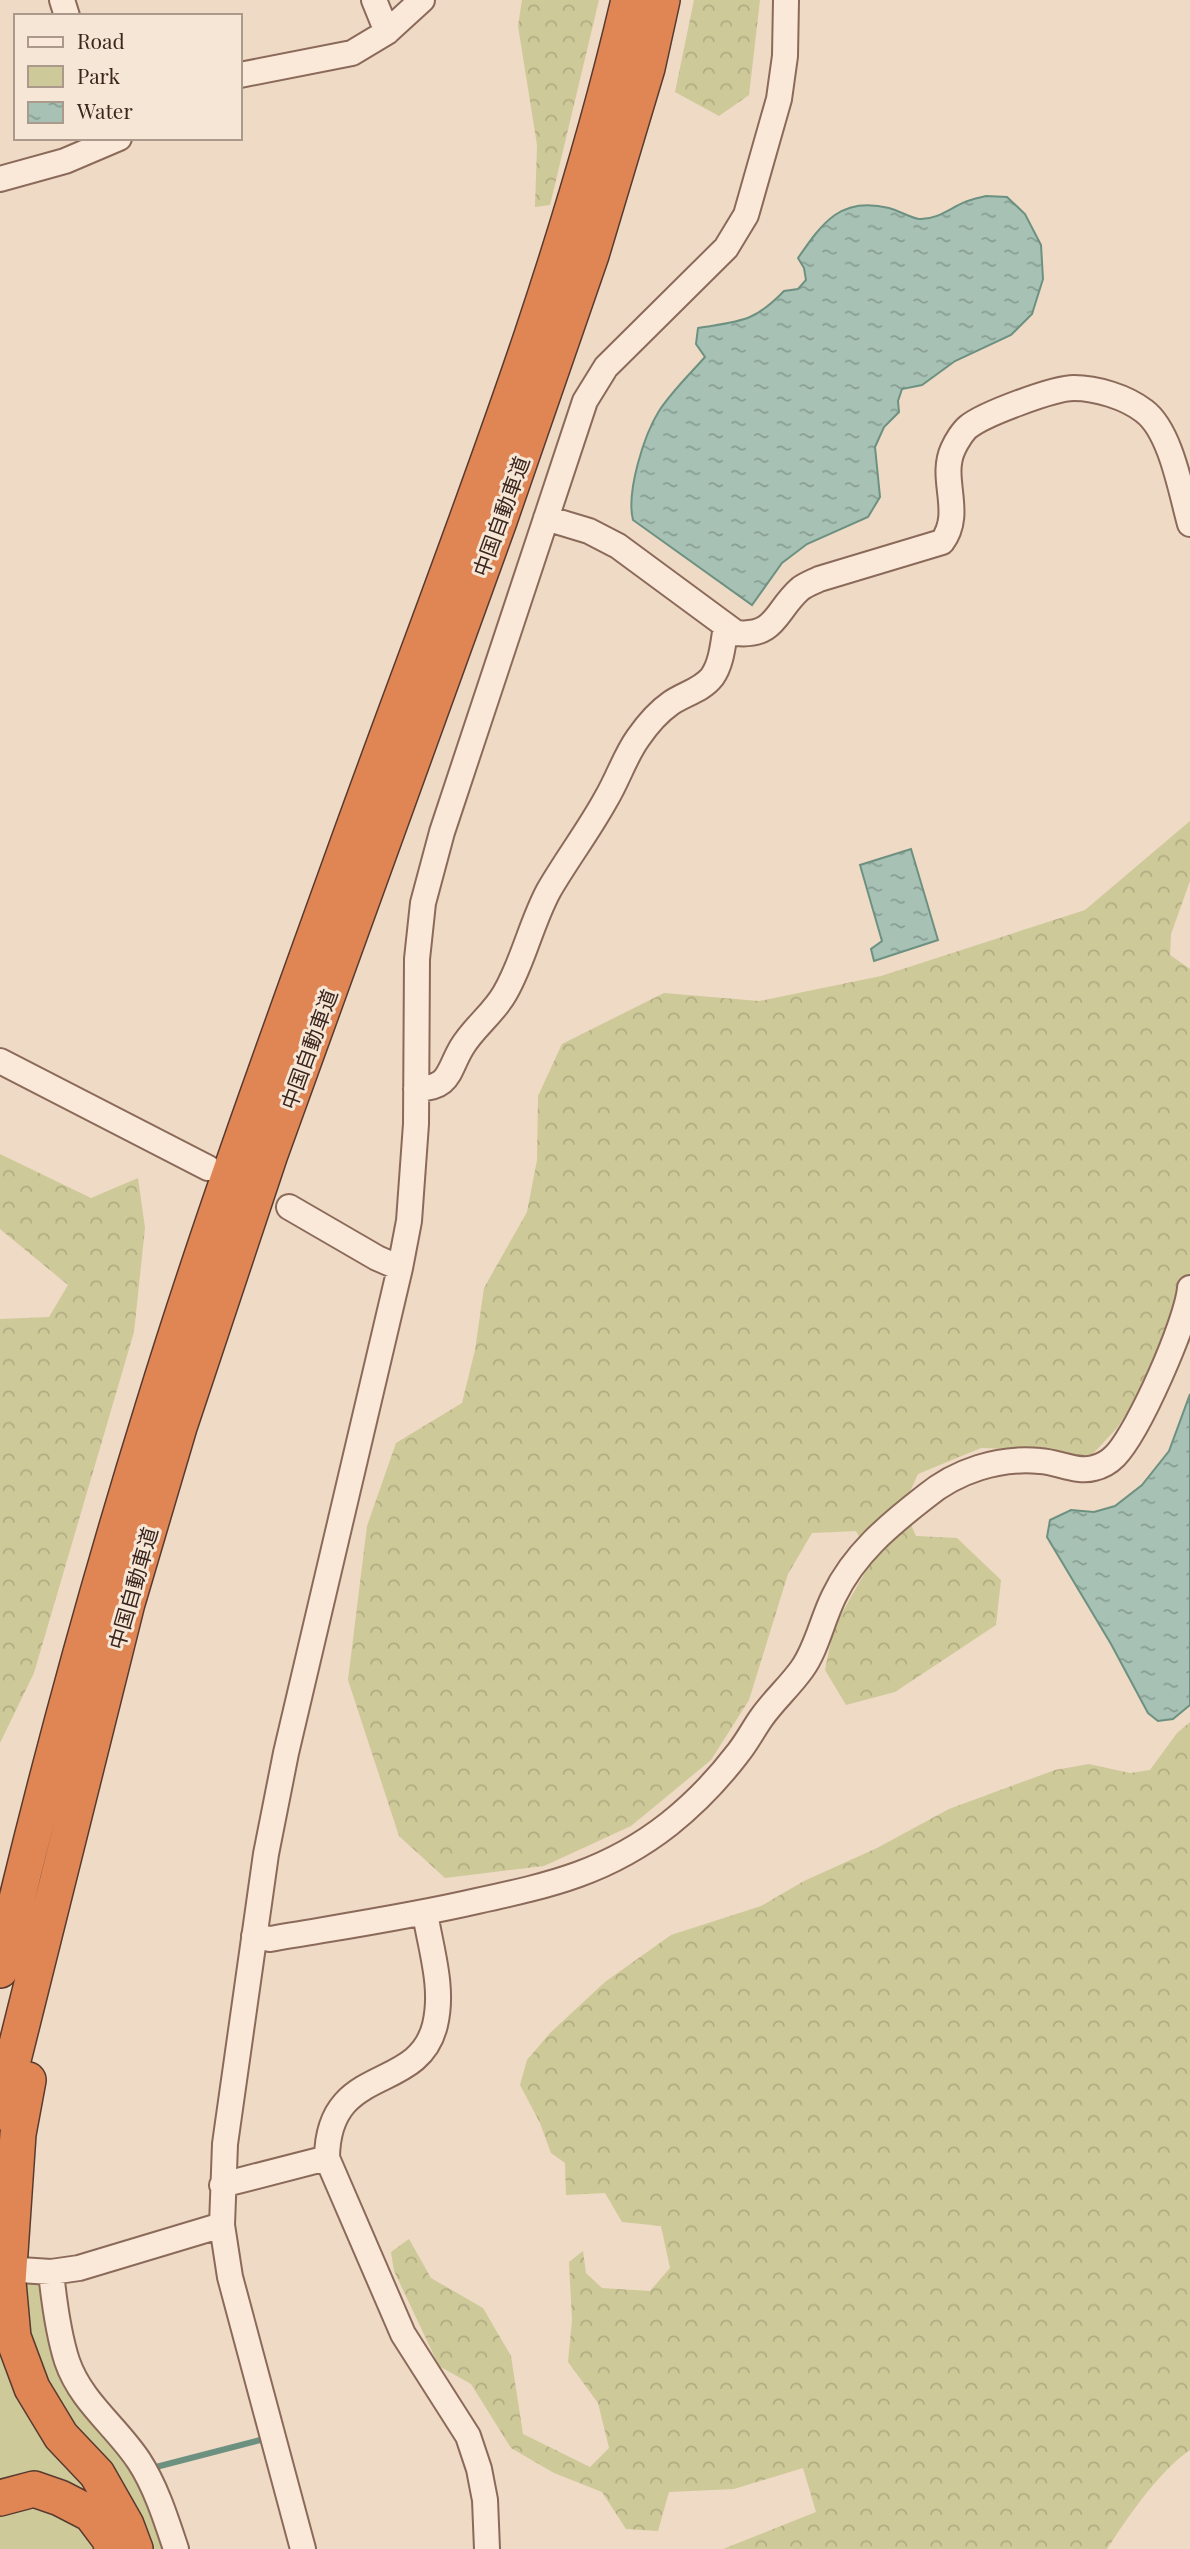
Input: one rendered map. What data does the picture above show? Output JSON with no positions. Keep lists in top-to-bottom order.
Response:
{
  "streets": {
    "highway": ["中国自動車道"]
  },
  "legend": ["Road", "Park", "Water"]
}
